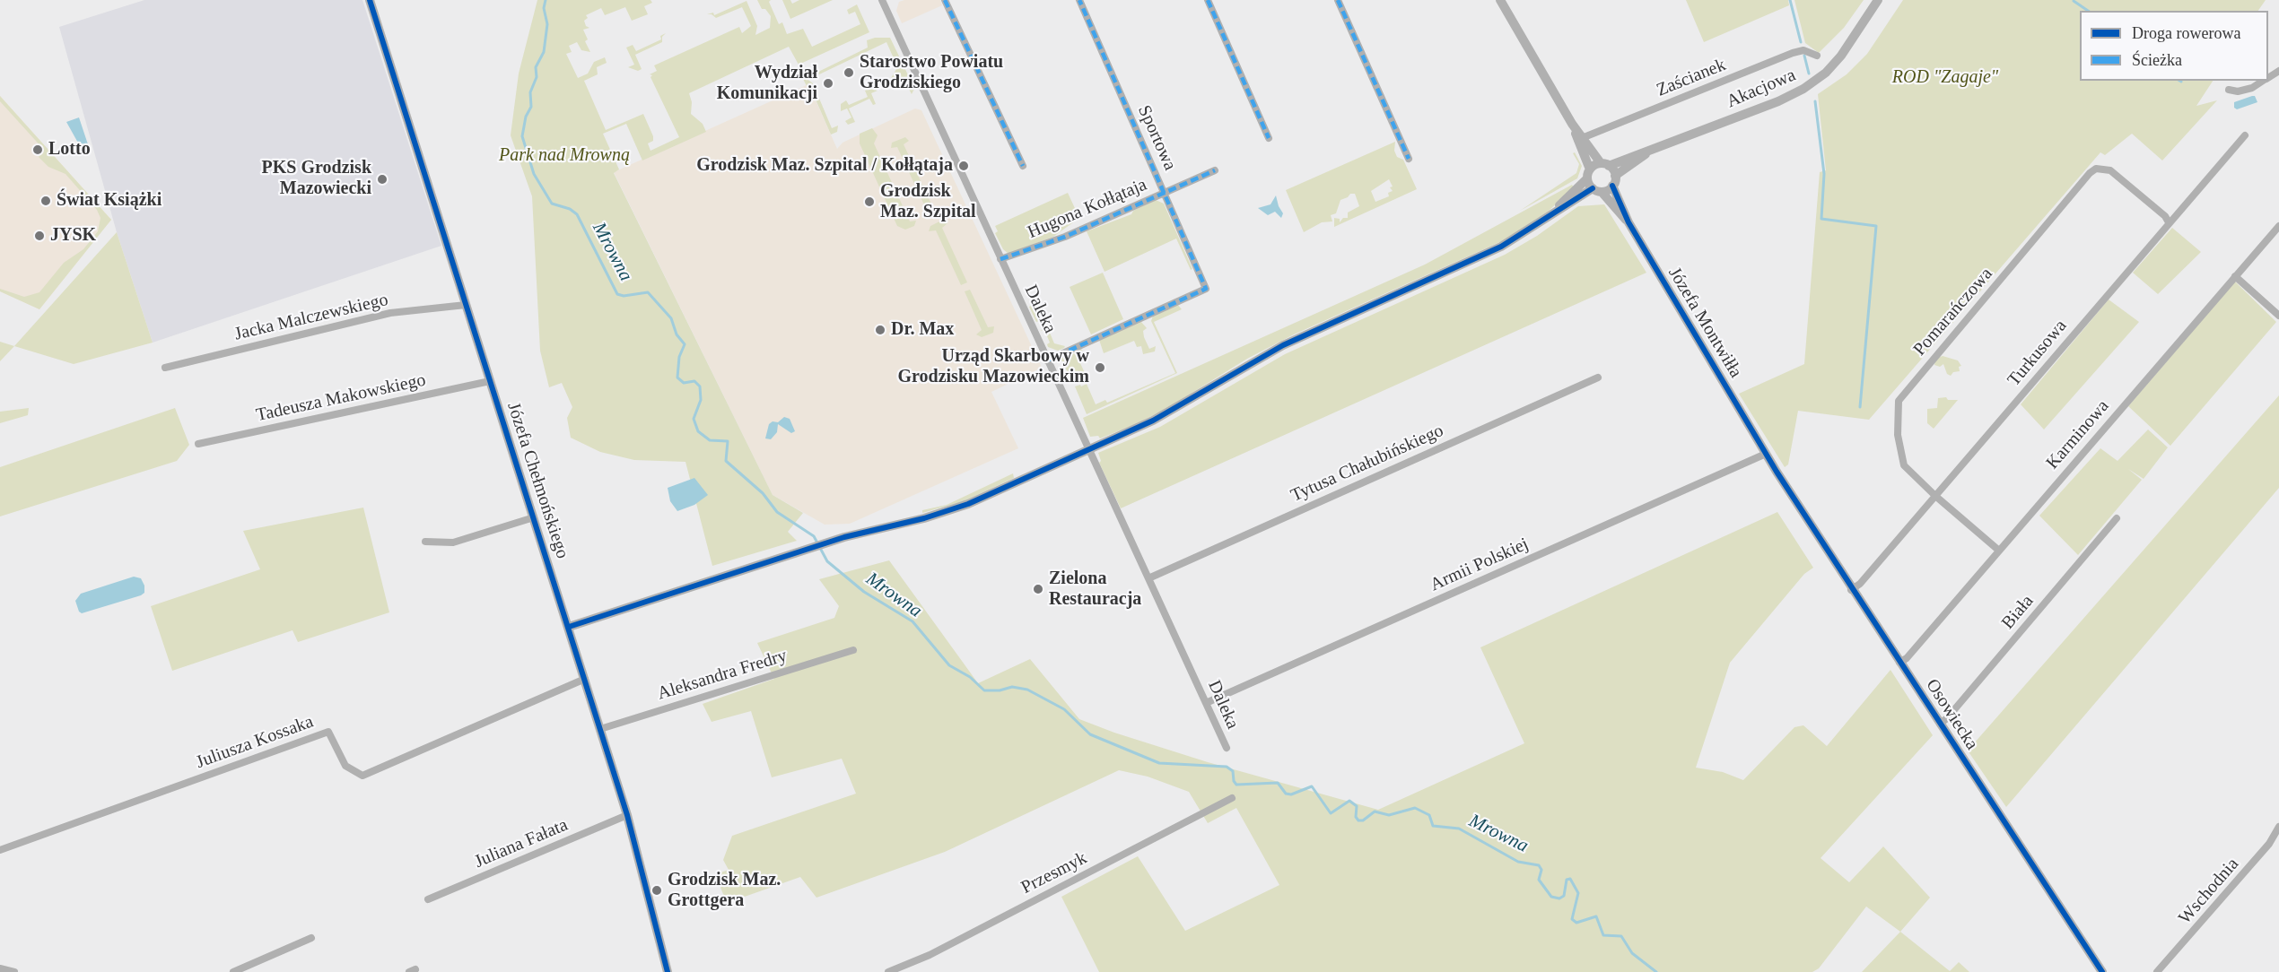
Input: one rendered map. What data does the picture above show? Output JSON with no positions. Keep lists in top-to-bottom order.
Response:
{
  "streets": {
    "street": [
      "Zaścianek",
      "Akacjowa",
      "Sportowa",
      "Hugona Kołłątaja",
      "Daleka",
      "Pomarańczowa",
      "Jacka Malczewskiego",
      "Józefa Montwiłła",
      "Turkusowa",
      "Tadeusza Makowskiego",
      "Karminowa",
      "Tytusa Chałubińskiego",
      "Józefa Chełmońskiego",
      "Armii Polskiej",
      "Biała",
      "Aleksandra Fredry",
      "Osowiecka",
      "Juliusza Kossaka",
      "Juliana Fałata",
      "Przesmyk",
      "Wschodnia"
    ]
  },
  "crossings": [
    ["Akacjowa", "Józefa Montwiłła"],
    ["Sportowa", "Hugona Kołłątaja"],
    ["Sportowa", "Daleka"],
    ["Hugona Kołłątaja", "Daleka"],
    ["Daleka", "Tytusa Chałubińskiego"],
    ["Daleka", "Armii Polskiej"],
    ["Pomarańczowa", "Turkusowa"],
    ["Pomarańczowa", "Karminowa"],
    ["Jacka Malczewskiego", "Józefa Chełmońskiego"],
    ["Józefa Montwiłła", "Armii Polskiej"],
    ["Józefa Montwiłła", "Osowiecka"],
    ["Turkusowa", "Osowiecka"],
    ["Tadeusza Makowskiego", "Józefa Chełmońskiego"],
    ["Karminowa", "Osowiecka"],
    ["Józefa Chełmońskiego", "Aleksandra Fredry"],
    ["Józefa Chełmońskiego", "Juliusza Kossaka"],
    ["Józefa Chełmońskiego", "Juliana Fałata"],
    ["Biała", "Osowiecka"]
  ],
  "water": ["Mrowna"],
  "parks": ["ROD \"Zagaje\"", "Park nad Mrowną"],
  "places": [
    "Starostwo Powiatu Grodziskiego",
    "Wydział Komunikacji",
    "Lotto",
    "Grodzisk Maz. Szpital / Kołłątaja",
    "PKS Grodzisk Mazowiecki",
    "Świat Książki",
    "Grodzisk Maz. Szpital",
    "JYSK",
    "Dr. Max",
    "Urząd Skarbowy w Grodzisku Mazowieckim",
    "Zielona Restauracja",
    "Grodzisk Maz. Grottgera"
  ],
  "legend": ["Droga rowerowa", "Ścieżka"]
}
